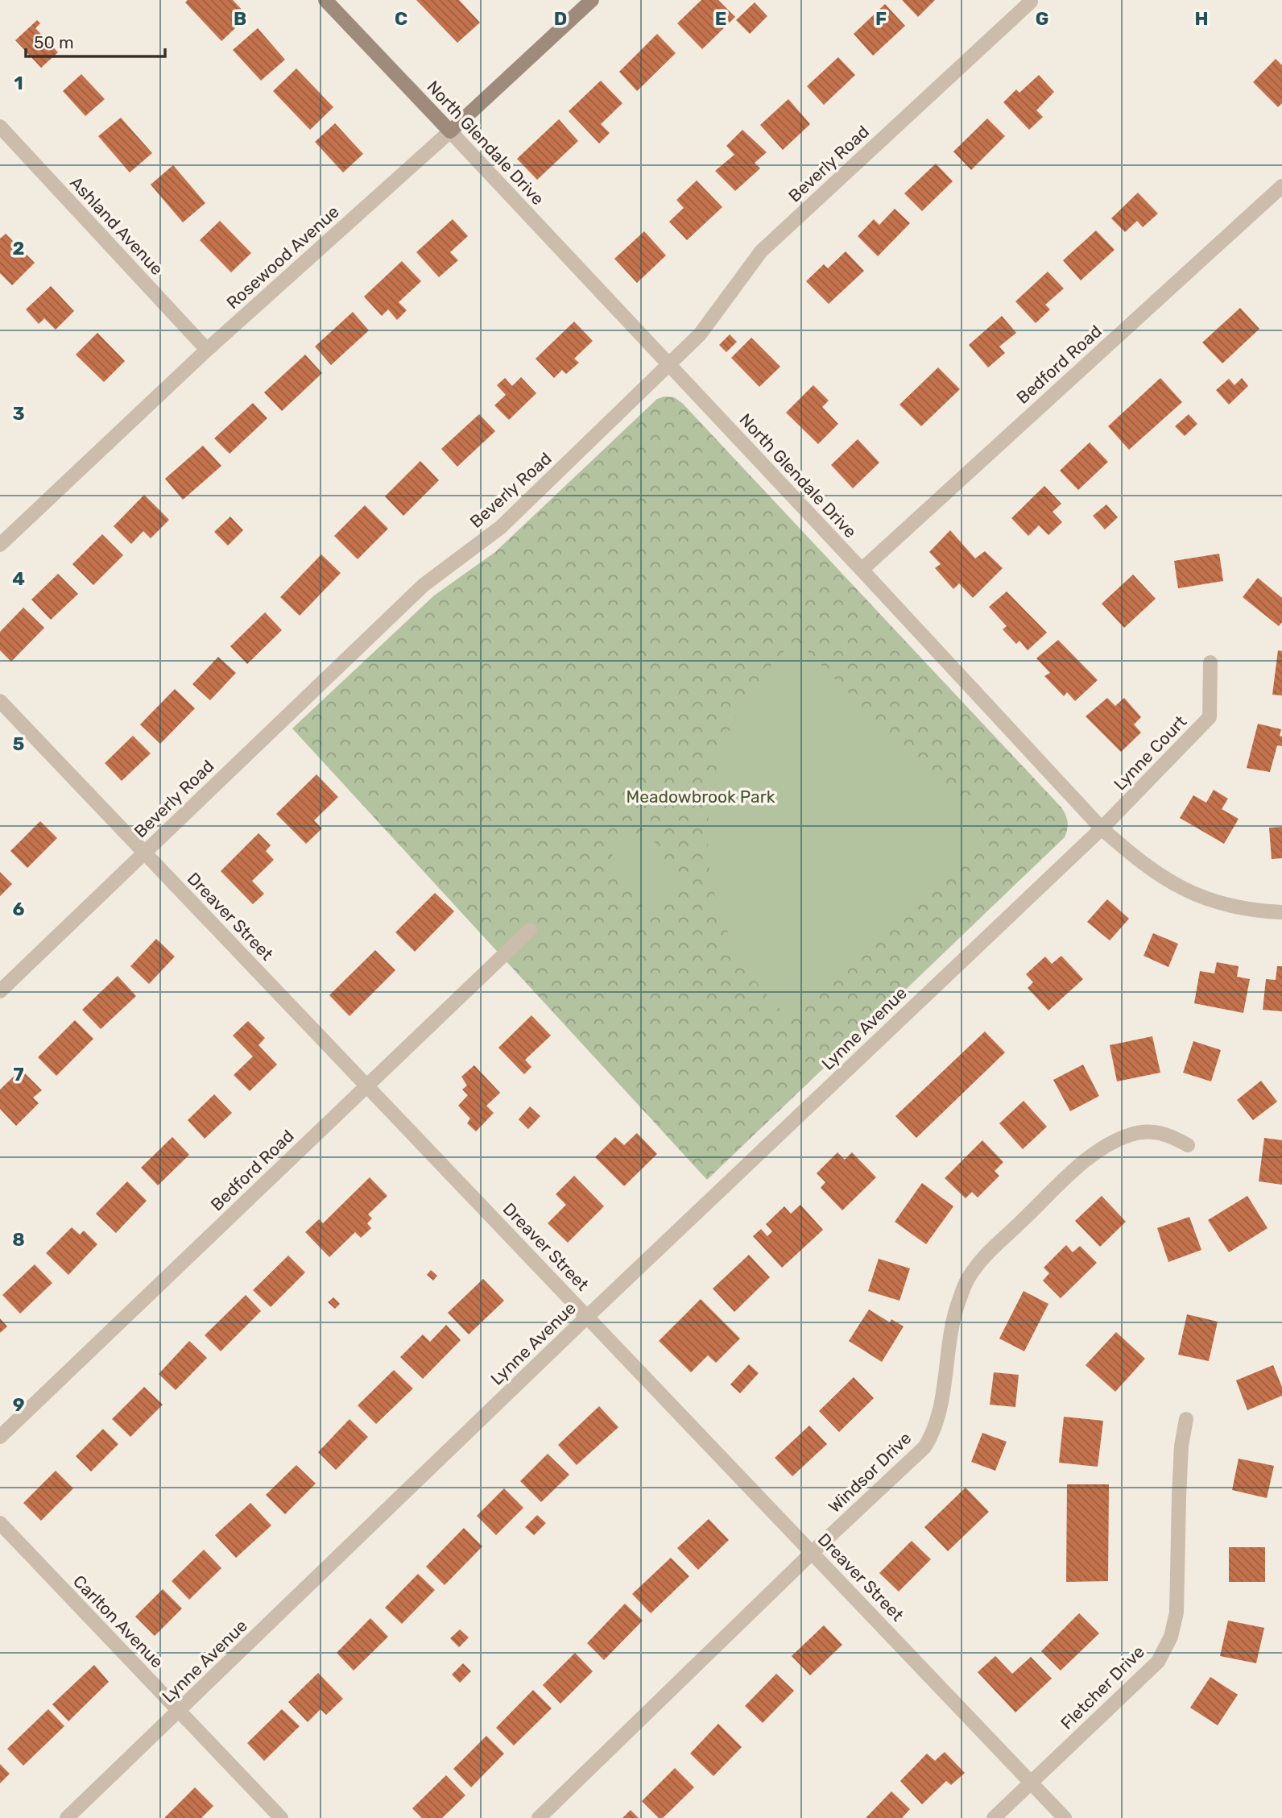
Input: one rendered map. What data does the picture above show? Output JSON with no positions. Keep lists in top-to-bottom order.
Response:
{
  "streets": {
    "street": [
      "North Glendale Drive",
      "Beverly Road",
      "Ashland Avenue",
      "Rosewood Avenue",
      "Bedford Road",
      "Lynne Court",
      "Dreaver Street",
      "Lynne Avenue",
      "Windsor Drive",
      "Carlton Avenue",
      "Fletcher Drive"
    ]
  },
  "crossings": [
    ["North Glendale Drive", "Beverly Road"],
    ["North Glendale Drive", "Rosewood Avenue"],
    ["North Glendale Drive", "Bedford Road"],
    ["North Glendale Drive", "Lynne Court"],
    ["North Glendale Drive", "Lynne Avenue"],
    ["Beverly Road", "Dreaver Street"],
    ["Ashland Avenue", "Rosewood Avenue"],
    ["Bedford Road", "Dreaver Street"],
    ["Lynne Court", "Lynne Avenue"],
    ["Dreaver Street", "Lynne Avenue"],
    ["Dreaver Street", "Windsor Drive"],
    ["Dreaver Street", "Fletcher Drive"],
    ["Lynne Avenue", "Carlton Avenue"]
  ],
  "parks": ["Meadowbrook Park"],
  "scale_bar": "50 m",
  "grid": {
    "columns": [
      "B",
      "C",
      "D",
      "E",
      "F",
      "G",
      "H"
    ],
    "rows": [
      "1",
      "2",
      "3",
      "4",
      "5",
      "6",
      "7",
      "8",
      "9"
    ]
  }
}
